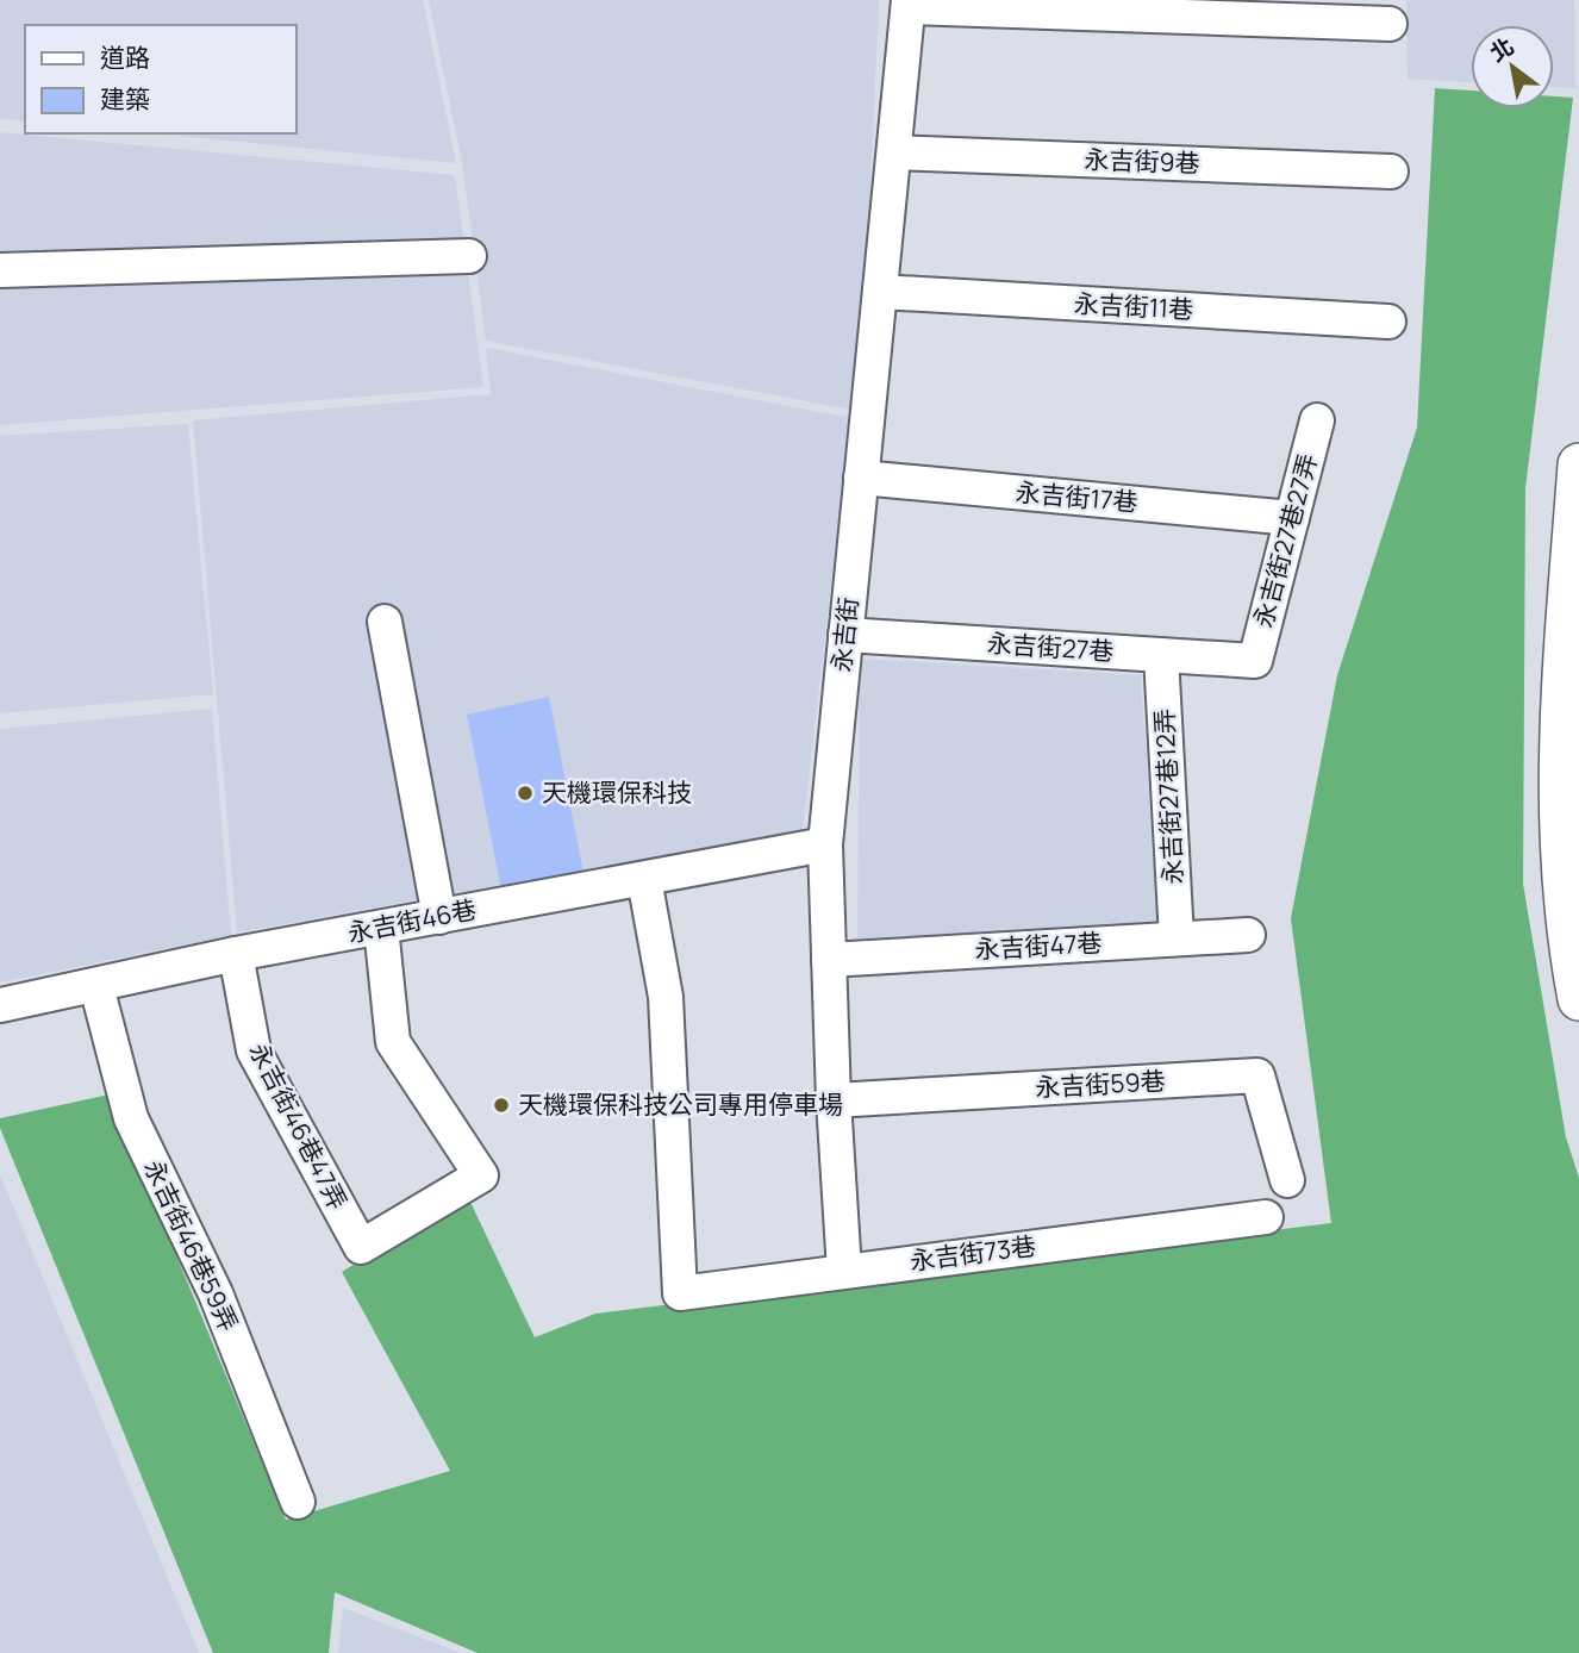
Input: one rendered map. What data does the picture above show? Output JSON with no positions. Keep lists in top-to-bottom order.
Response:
{
  "streets": {
    "street": [
      "永吉街9巷",
      "永吉街11巷",
      "永吉街17巷",
      "永吉街27巷27弄",
      "永吉街",
      "永吉街27巷",
      "永吉街27巷12弄",
      "永吉街46巷",
      "永吉街47巷",
      "永吉街59巷",
      "永吉街46巷47弄",
      "永吉街46巷59弄",
      "永吉街73巷"
    ]
  },
  "crossings": [
    ["永吉街9巷", "永吉街"],
    ["永吉街11巷", "永吉街"],
    ["永吉街17巷", "永吉街27巷27弄"],
    ["永吉街17巷", "永吉街"],
    ["永吉街27巷27弄", "永吉街27巷"],
    ["永吉街", "永吉街27巷"],
    ["永吉街", "永吉街46巷"],
    ["永吉街", "永吉街47巷"],
    ["永吉街", "永吉街59巷"],
    ["永吉街", "永吉街73巷"],
    ["永吉街27巷", "永吉街27巷12弄"],
    ["永吉街27巷12弄", "永吉街47巷"],
    ["永吉街46巷", "永吉街46巷47弄"],
    ["永吉街46巷", "永吉街46巷59弄"],
    ["永吉街46巷", "永吉街73巷"]
  ],
  "places": ["天機環保科技", "天機環保科技公司專用停車場"],
  "legend": ["道路", "建築"],
  "north": "top left"
}
